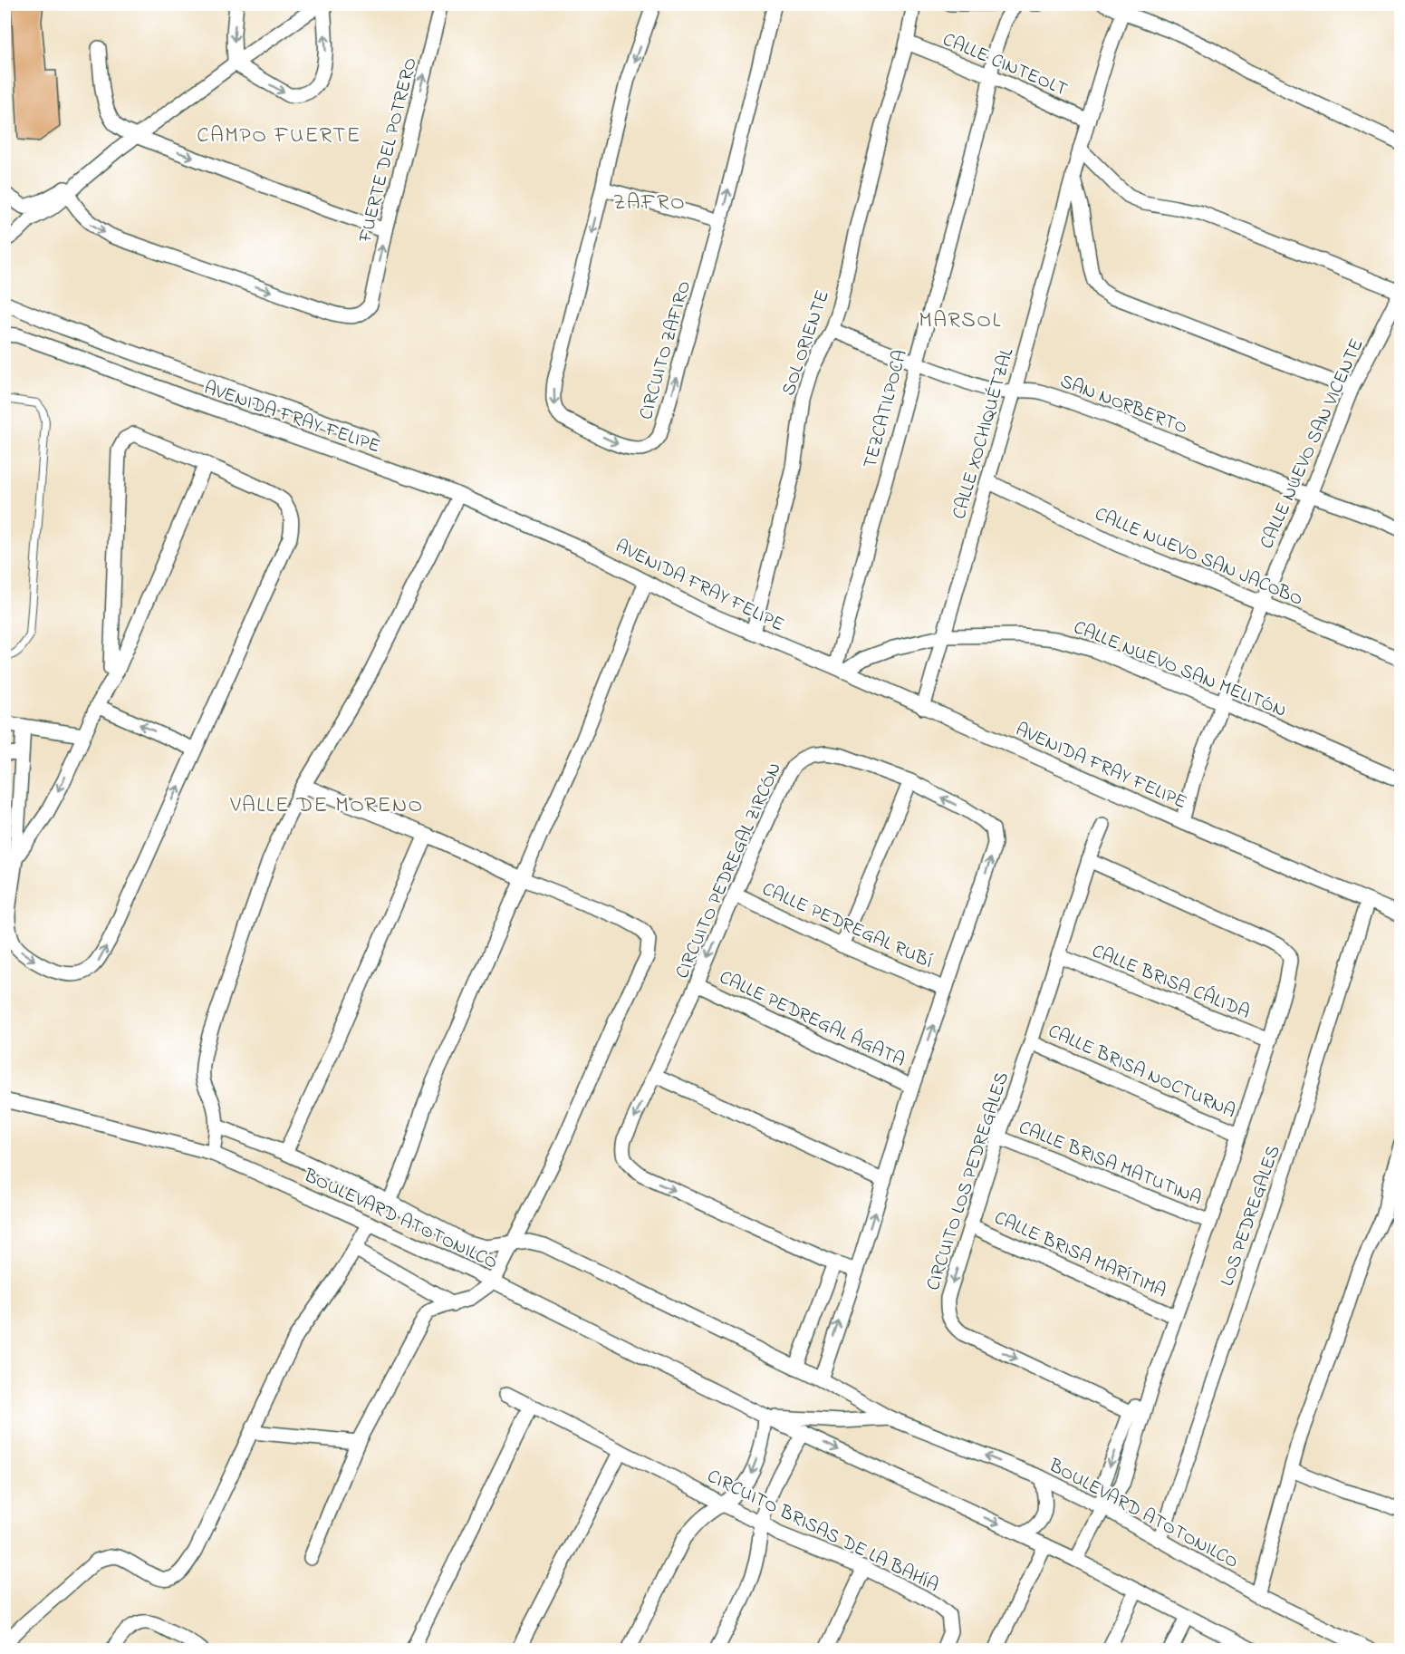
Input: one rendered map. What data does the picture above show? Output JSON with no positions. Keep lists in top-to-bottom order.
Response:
{
  "streets": {
    "street": [
      "CALLE CINTEOLT",
      "FUERTE DEL POTRERO",
      "SOL ORIENTE",
      "CIRCUITO ZAFIRO",
      "SAN NORBERTO",
      "TEZCATILPOCA",
      "AVENIDA FRAY FELIPE",
      "CALLE XOCHIQUÉTZAL",
      "CALLE NUEVO SAN VICENTE",
      "CALLE NUEVO SAN JACOBO",
      "CALLE NUEVO SAN MELITÓN",
      "CIRCUITO PEDREGAL ZIRCÓN",
      "CALLE PEDREGAL RUBÍ",
      "CALLE BRISA CÁLIDA",
      "CALLE PEDREGAL ÁGATA",
      "CALLE BRISA NOCTURNA",
      "CALLE BRISA MATUTINA",
      "CIRCUITO LOS PEDREGALES",
      "LOS PEDREGALES",
      "BOULEVARD ATOTONILCO",
      "CALLE BRISA MARÍTIMA",
      "CIRCUITO BRISAS DE LA BAHÍA"
    ]
  },
  "crossings": [
    ["CALLE CINTEOLT", "SOL ORIENTE"],
    ["CALLE CINTEOLT", "TEZCATILPOCA"],
    ["CALLE CINTEOLT", "CALLE XOCHIQUÉTZAL"],
    ["SOL ORIENTE", "SAN NORBERTO"],
    ["SOL ORIENTE", "AVENIDA FRAY FELIPE"],
    ["SAN NORBERTO", "TEZCATILPOCA"],
    ["SAN NORBERTO", "CALLE XOCHIQUÉTZAL"],
    ["SAN NORBERTO", "CALLE NUEVO SAN VICENTE"],
    ["TEZCATILPOCA", "AVENIDA FRAY FELIPE"],
    ["TEZCATILPOCA", "CALLE NUEVO SAN MELITÓN"],
    ["AVENIDA FRAY FELIPE", "CALLE XOCHIQUÉTZAL"],
    ["AVENIDA FRAY FELIPE", "CALLE NUEVO SAN VICENTE"],
    ["AVENIDA FRAY FELIPE", "CALLE NUEVO SAN MELITÓN"],
    ["AVENIDA FRAY FELIPE", "LOS PEDREGALES"],
    ["CALLE XOCHIQUÉTZAL", "CALLE NUEVO SAN JACOBO"],
    ["CALLE XOCHIQUÉTZAL", "CALLE NUEVO SAN MELITÓN"],
    ["CALLE NUEVO SAN VICENTE", "CALLE NUEVO SAN JACOBO"],
    ["CALLE NUEVO SAN VICENTE", "CALLE NUEVO SAN MELITÓN"],
    ["CIRCUITO PEDREGAL ZIRCÓN", "CALLE PEDREGAL RUBÍ"],
    ["CIRCUITO PEDREGAL ZIRCÓN", "CALLE PEDREGAL ÁGATA"],
    ["CALLE BRISA CÁLIDA", "CIRCUITO LOS PEDREGALES"],
    ["CALLE BRISA NOCTURNA", "CIRCUITO LOS PEDREGALES"],
    ["CALLE BRISA MATUTINA", "CIRCUITO LOS PEDREGALES"],
    ["CIRCUITO LOS PEDREGALES", "CALLE BRISA MARÍTIMA"],
    ["LOS PEDREGALES", "BOULEVARD ATOTONILCO"]
  ],
  "districts": [
    "CAMPO FUERTE",
    "ZAFRO",
    "MARSOL",
    "VALLE DE MORENO"
  ]
}
